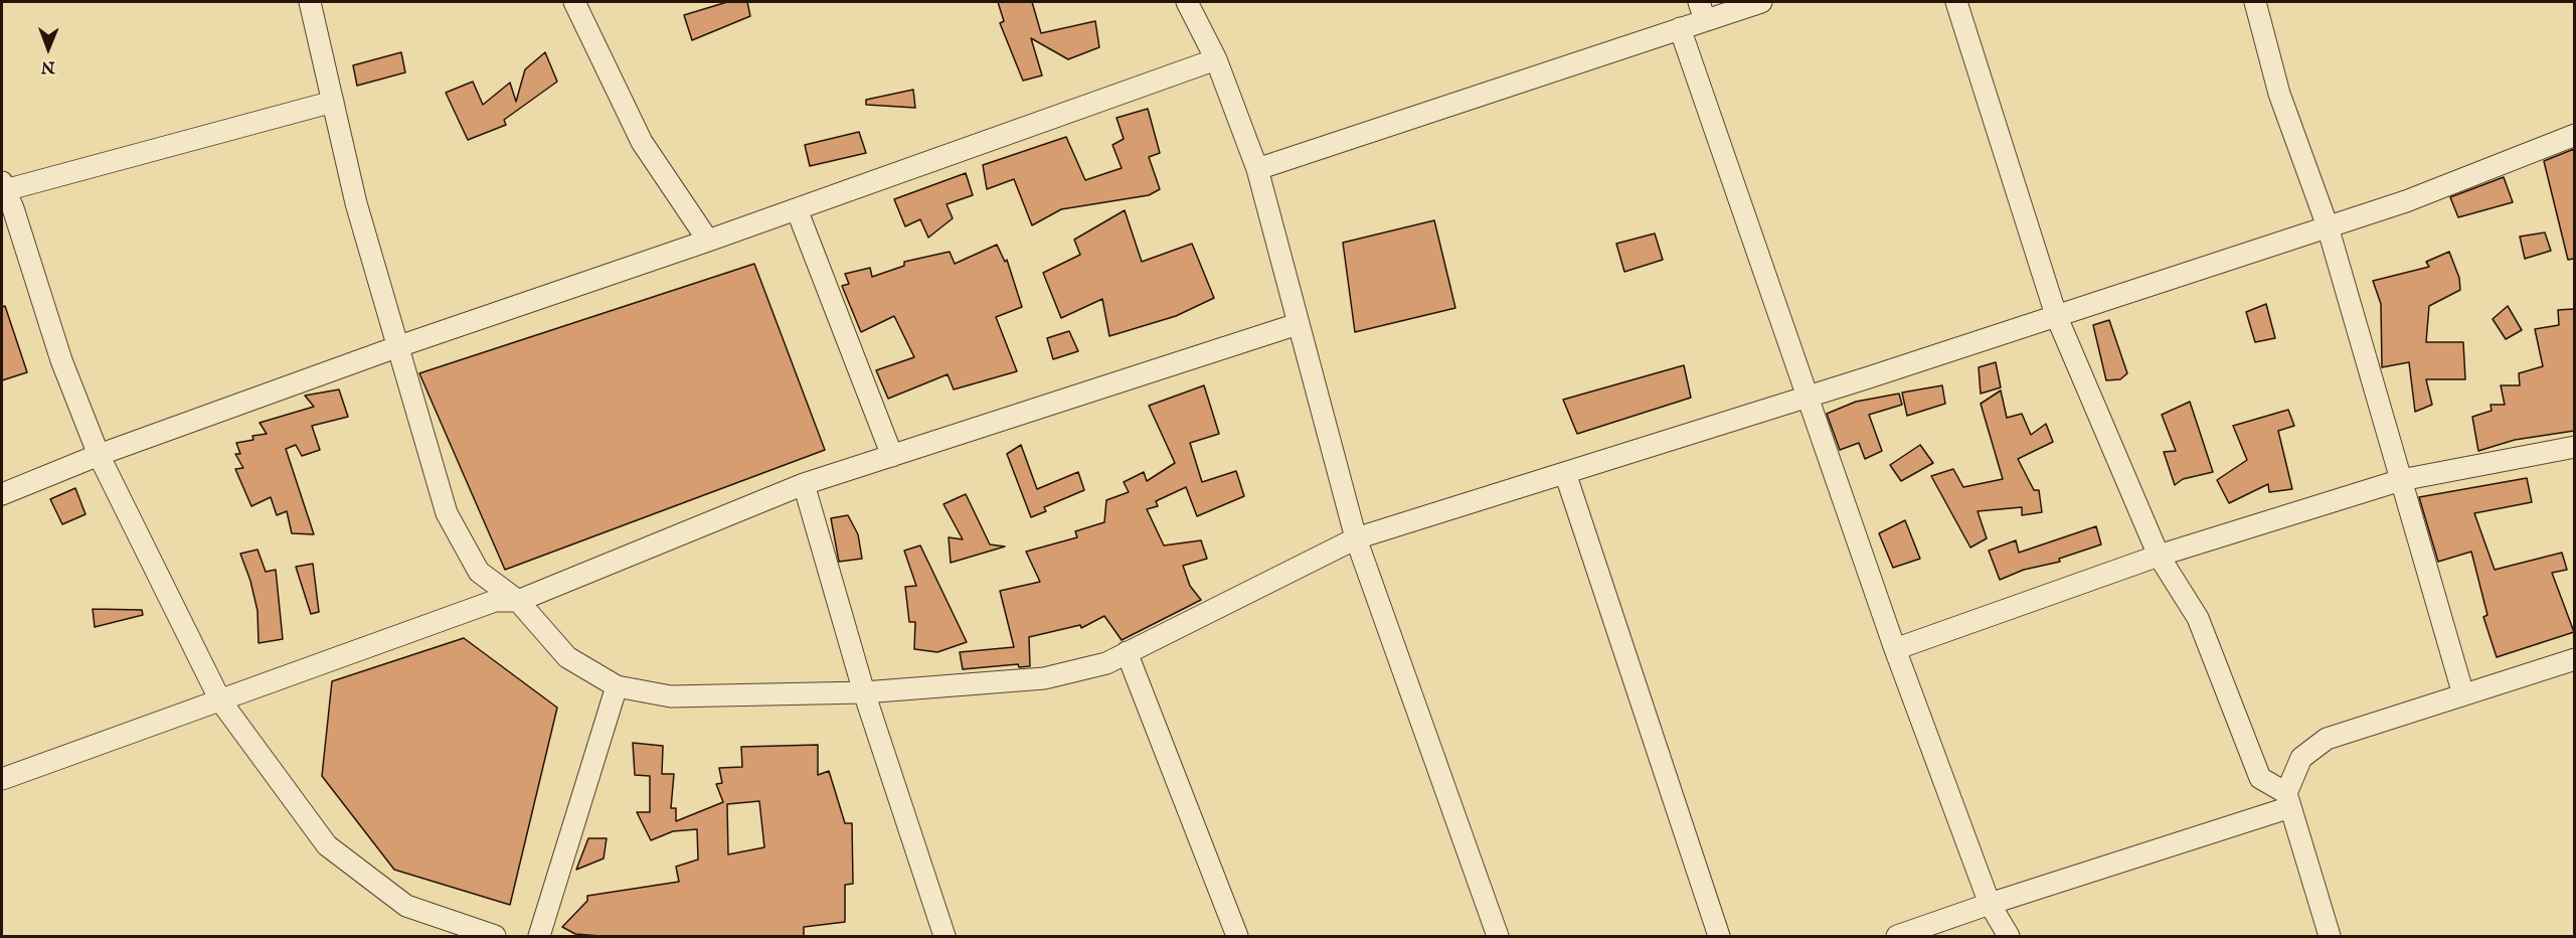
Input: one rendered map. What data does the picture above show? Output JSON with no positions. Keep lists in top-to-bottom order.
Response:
{
  "north": "bottom"
}
